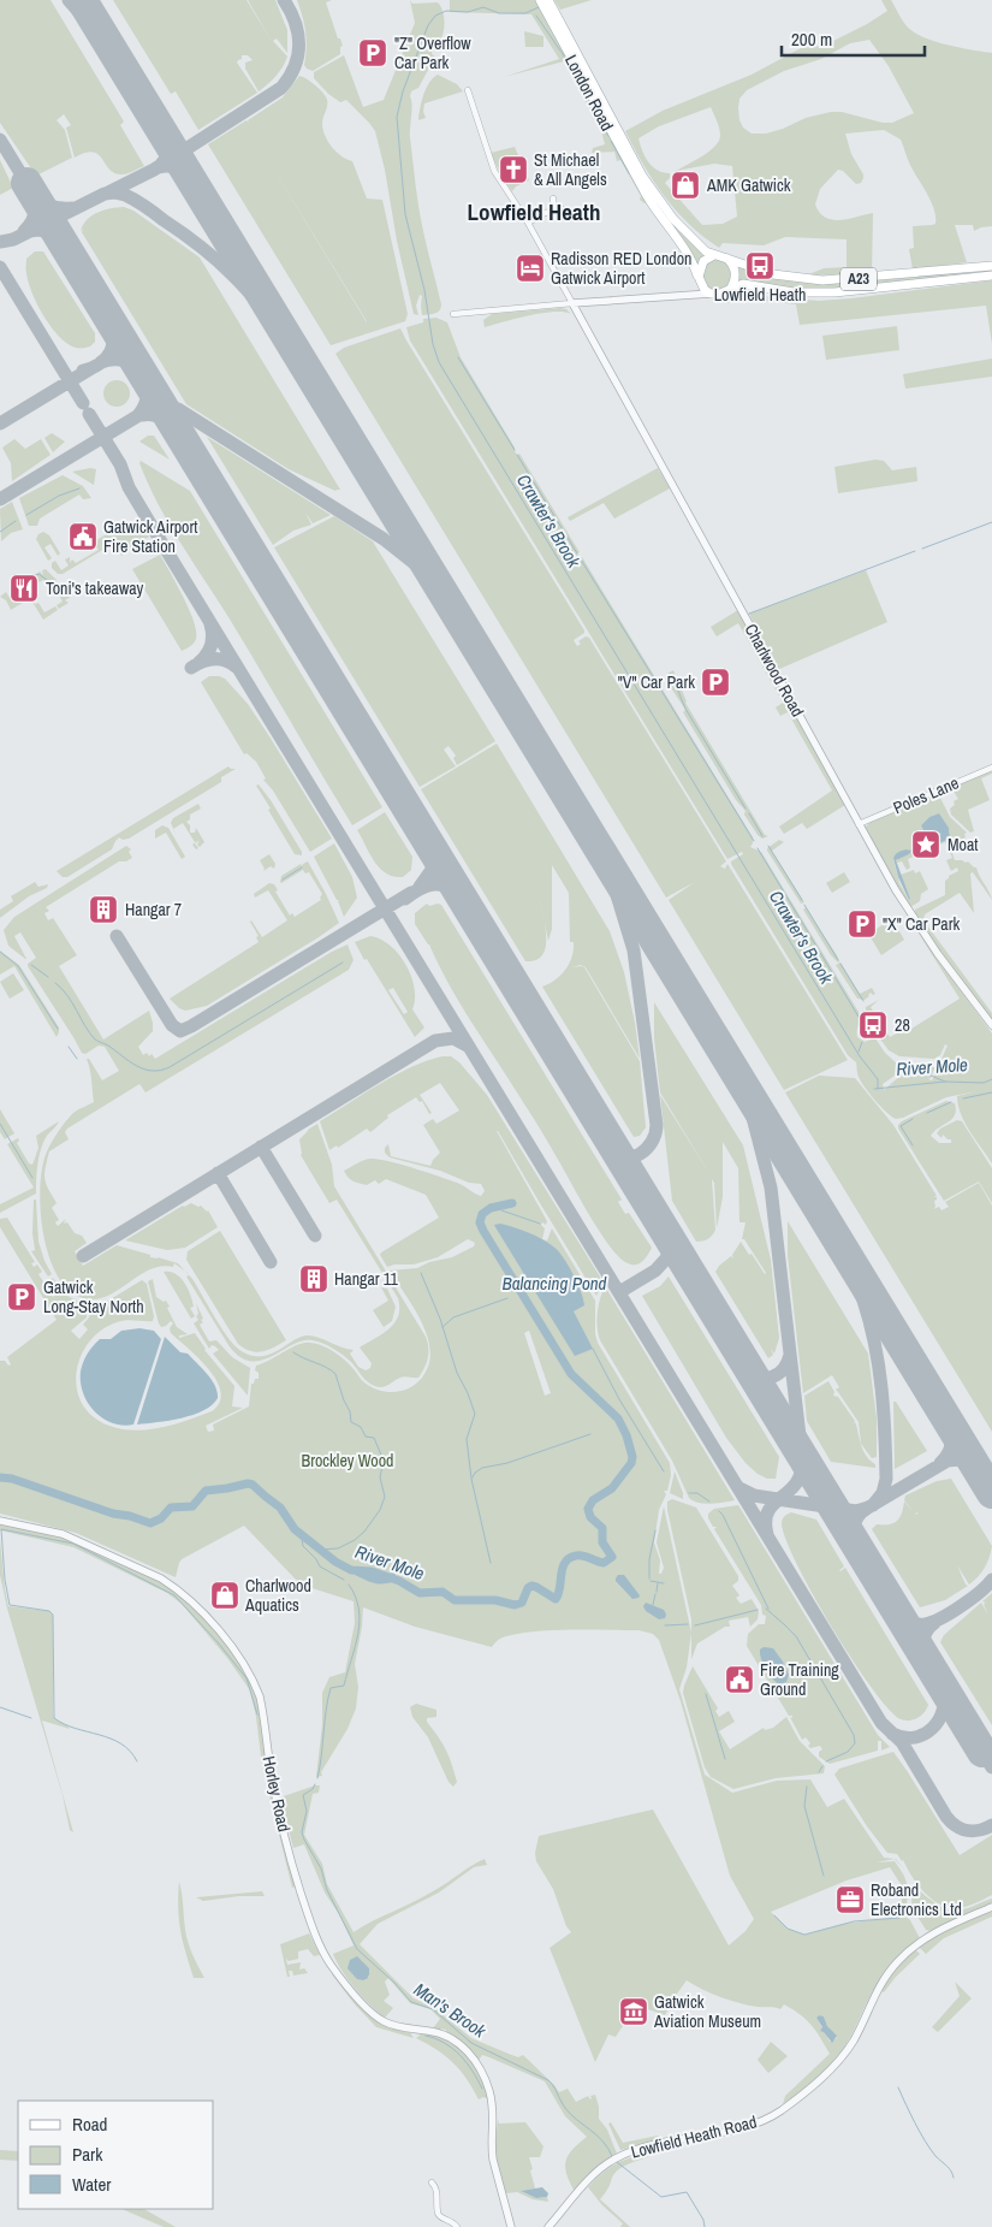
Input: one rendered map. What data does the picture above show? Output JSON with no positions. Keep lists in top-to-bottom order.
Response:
{
  "streets": {
    "main road": ["London Road", "A23"],
    "street": [
      "Charlwood Road",
      "Poles Lane",
      "Horley Road",
      "Lowfield Heath Road"
    ]
  },
  "crossings": [
    ["London Road", "A23"],
    ["Charlwood Road", "Poles Lane"]
  ],
  "districts": ["Lowfield Heath"],
  "water": [
    "Crawter's Brook",
    "River Mole",
    "Balancing Pond",
    "Man's Brook"
  ],
  "parks": ["Brockley Wood"],
  "places": {
    "parking": [
      "\"Z\" Overflow Car Park",
      "\"V\" Car Park",
      "\"X\" Car Park",
      "Gatwick Long-Stay North"
    ],
    "church": ["St Michael & All Angels"],
    "shop": ["AMK Gatwick", "Charlwood Aquatics"],
    "bus stop": ["Lowfield Heath", "28"],
    "hotel": ["Radisson RED London Gatwick Airport"],
    "public building": ["Gatwick Airport Fire Station", "Fire Training Ground"],
    "restaurant": ["Toni's takeaway"],
    "place": ["Moat"],
    "building": ["Hangar 7", "Hangar 11"],
    "office": ["Roband Electronics Ltd"],
    "museum": ["Gatwick Aviation Museum"]
  },
  "legend": ["Road", "Park", "Water"],
  "scale_bar": "200 m"
}
